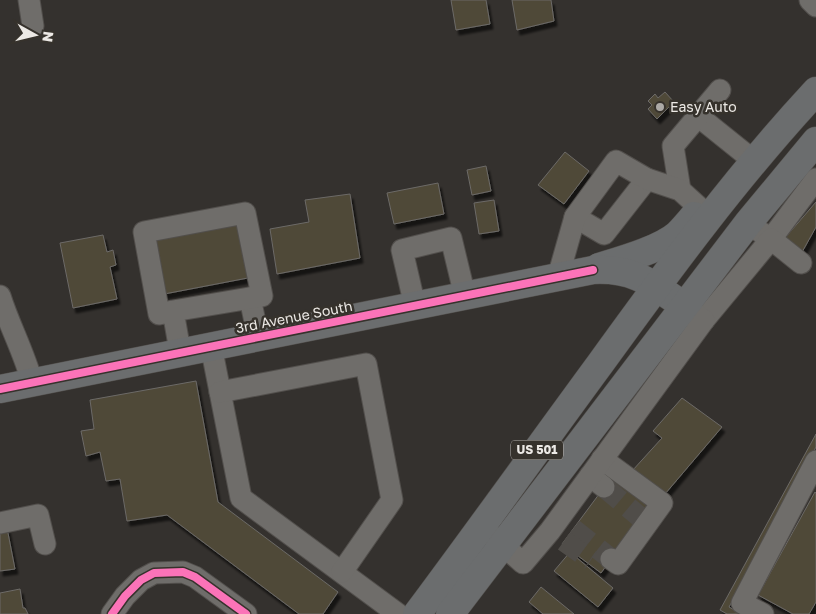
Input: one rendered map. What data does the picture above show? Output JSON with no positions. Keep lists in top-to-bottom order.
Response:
{
  "streets": {
    "main road": ["3rd Avenue South", "US 501"]
  },
  "crossings": [
    ["3rd Avenue South", "US 501"]
  ],
  "places": ["Easy Auto"],
  "north": "right"
}
